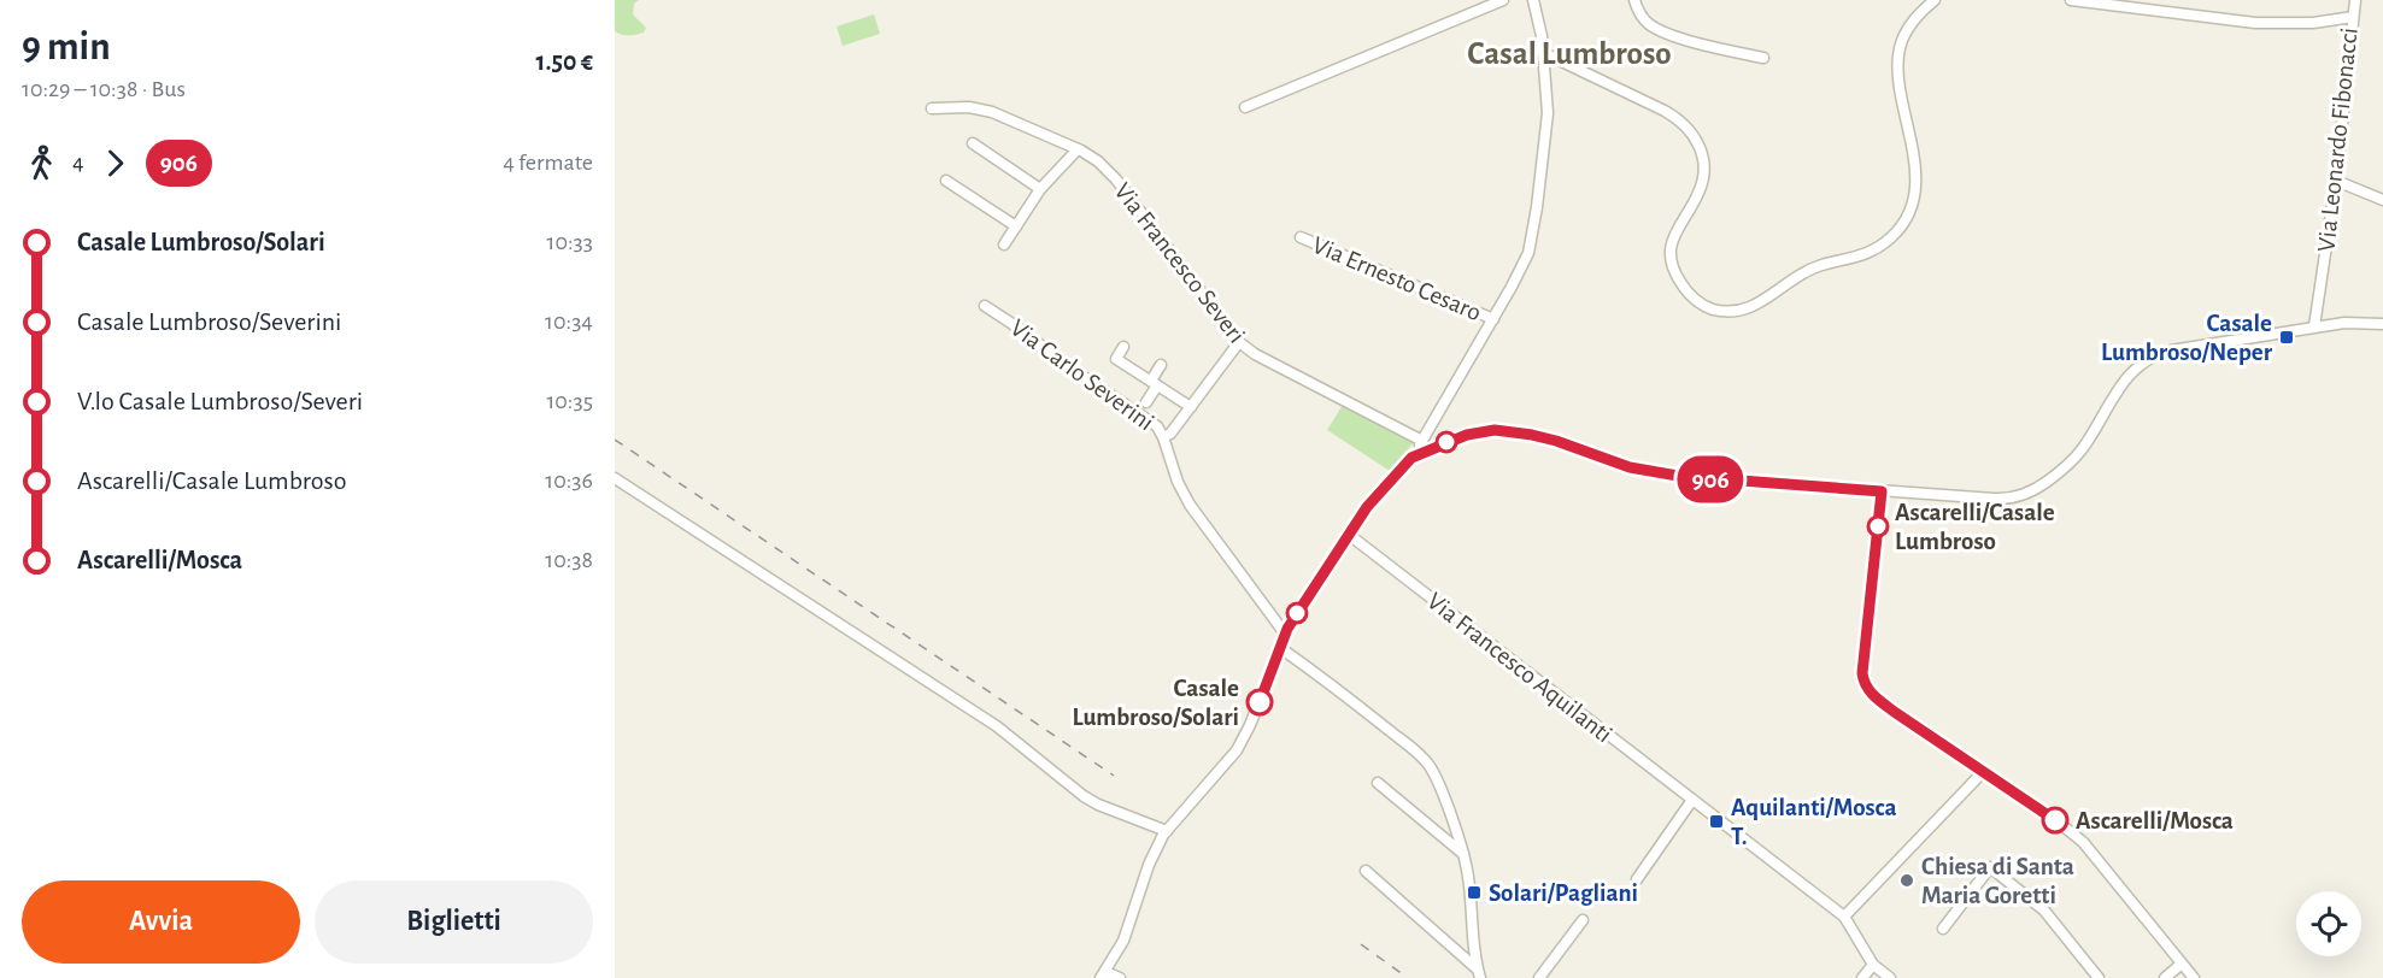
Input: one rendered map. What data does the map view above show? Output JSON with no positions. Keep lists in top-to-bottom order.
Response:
{
  "streets": {
    "street": [
      "Via Leonardo Fibonacci",
      "Via Francesco Severi",
      "Via Ernesto Cesaro",
      "Via Carlo Severini",
      "Via Francesco Aquilanti"
    ]
  },
  "districts": ["Casal Lumbroso"],
  "places": {
    "transit": ["Casale Lumbroso/Neper", "Aquilanti/Mosca T.", "Solari/Pagliani"],
    "other": [
      "Ascarelli/Casale Lumbroso",
      "Casale Lumbroso/Solari",
      "Ascarelli/Mosca",
      "Chiesa di Santa Maria Goretti"
    ]
  },
  "lines": ["bus line 906"],
  "page": {
    "heading": ["9 min", "10:29 – 10:38 · Bus", "1.50 €"],
    "on_map": "906",
    "legs": ["4", "906", "4 fermate"],
    "list": [
      {
        "name": "Casale Lumbroso/Solari",
        "value": "10:33"
      },
      {
        "name": "Casale Lumbroso/Severini",
        "value": "10:34"
      },
      {
        "name": "V.lo Casale Lumbroso/Severi",
        "value": "10:35"
      },
      {
        "name": "Ascarelli/Casale Lumbroso",
        "value": "10:36"
      },
      {
        "name": "Ascarelli/Mosca",
        "value": "10:38"
      }
    ],
    "buttons": ["Avvia", "Biglietti"]
  }
}
